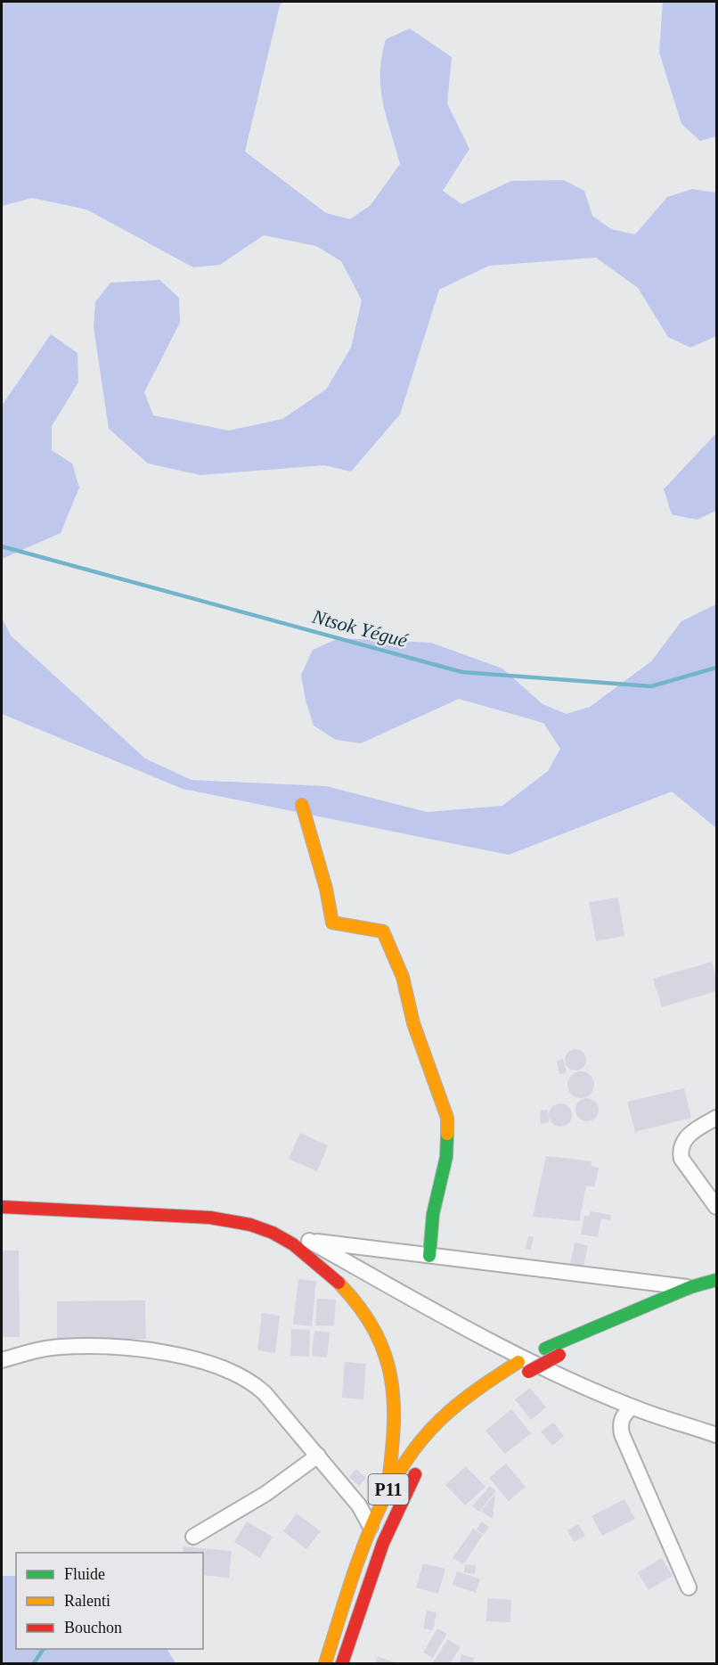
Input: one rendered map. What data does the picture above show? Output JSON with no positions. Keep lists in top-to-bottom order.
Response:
{
  "streets": {
    "street": ["P11"]
  },
  "water": ["Ntsok Yégué"],
  "legend": ["Fluide", "Ralenti", "Bouchon"]
}
